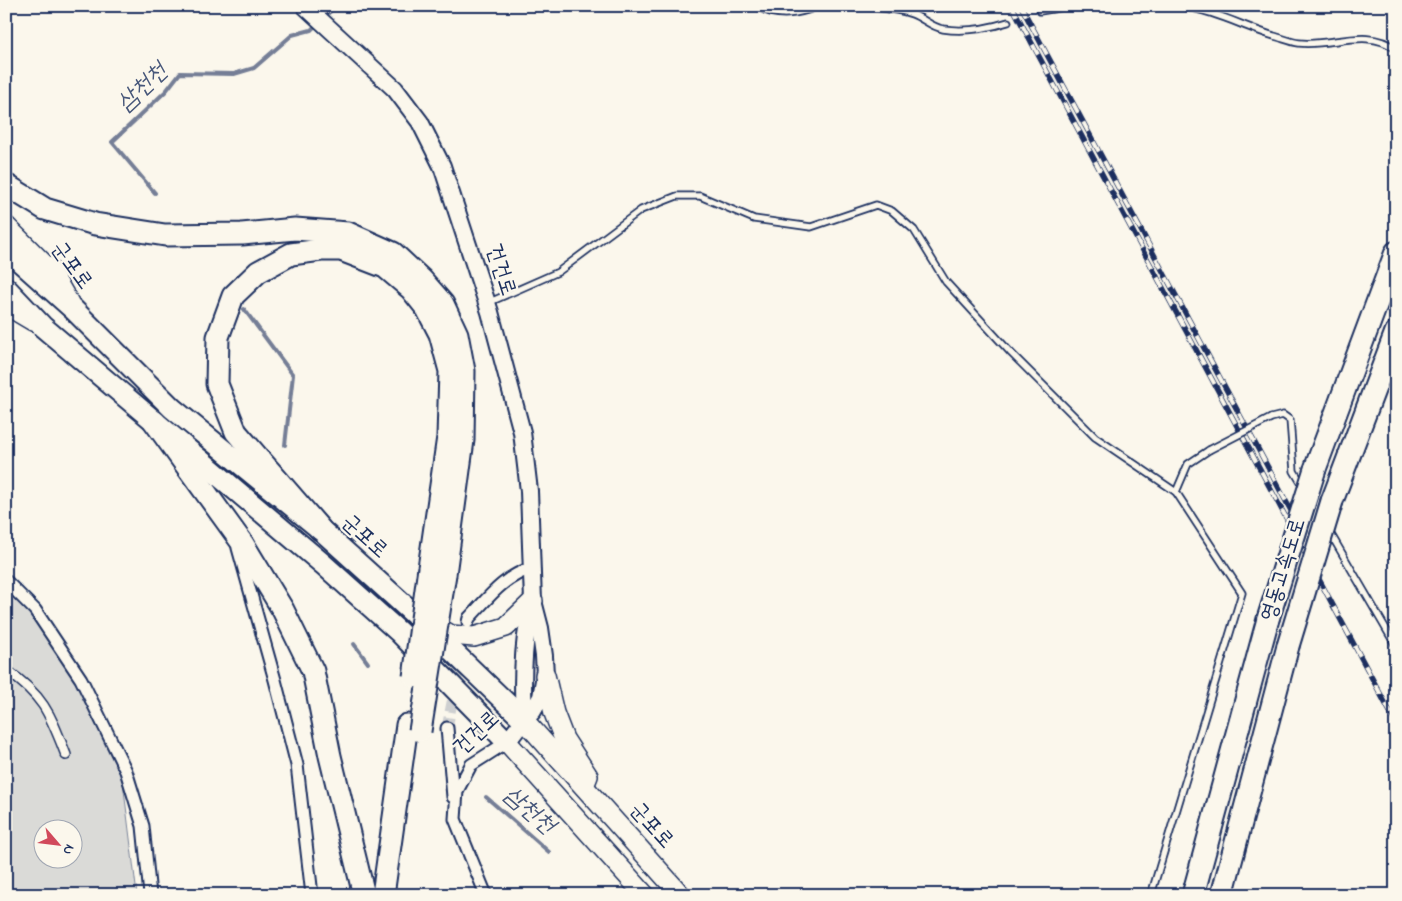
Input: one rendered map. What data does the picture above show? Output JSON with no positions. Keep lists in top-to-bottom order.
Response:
{
  "streets": {
    "highway": ["군포로", "영동고속도로"],
    "main road": ["건건로"]
  },
  "crossings": [
    ["군포로", "건건로"]
  ],
  "water": ["삼천천"],
  "north": "bottom right"
}
